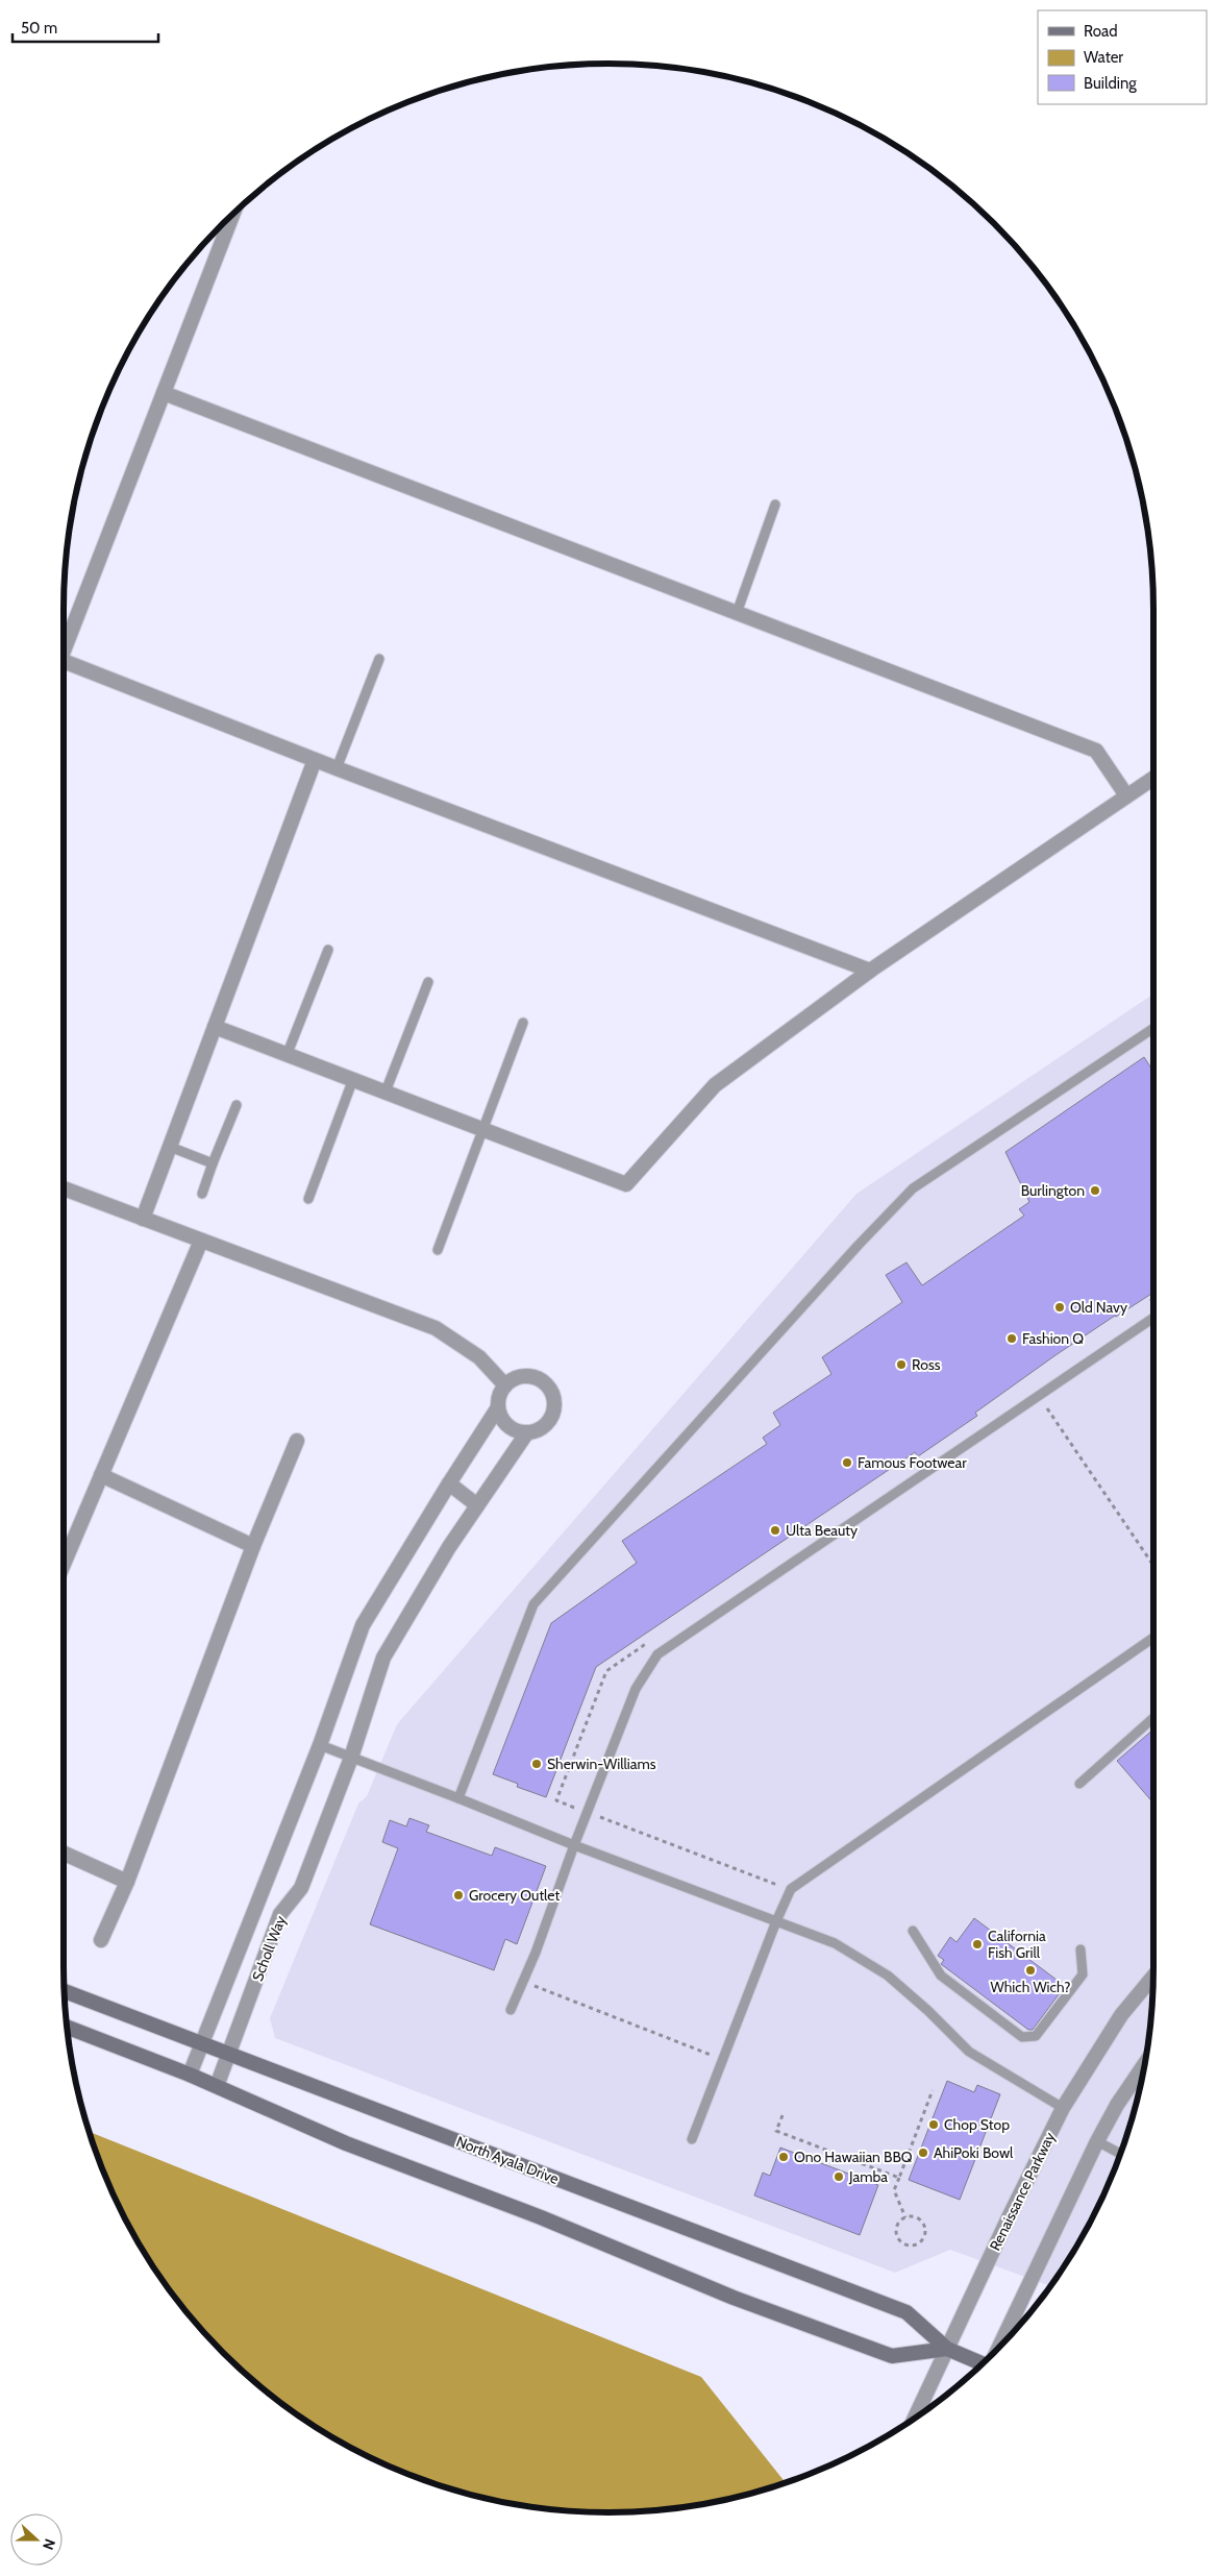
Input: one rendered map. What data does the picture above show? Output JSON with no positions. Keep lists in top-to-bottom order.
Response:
{
  "streets": {
    "main road": ["North Ayala Drive"],
    "street": ["Scholl Way", "Renaissance Parkway"]
  },
  "crossings": [
    ["Scholl Way", "North Ayala Drive"],
    ["North Ayala Drive", "Renaissance Parkway"]
  ],
  "places": [
    "Burlington",
    "Old Navy",
    "Fashion Q",
    "Ross",
    "Famous Footwear",
    "Ulta Beauty",
    "Sherwin-Williams",
    "Grocery Outlet",
    "California Fish Grill",
    "Which Wich?",
    "Chop Stop",
    "AhiPoki Bowl",
    "Ono Hawaiian BBQ",
    "Jamba"
  ],
  "legend": ["Road", "Water", "Building"],
  "scale_bar": "50 m",
  "north": "right"
}
